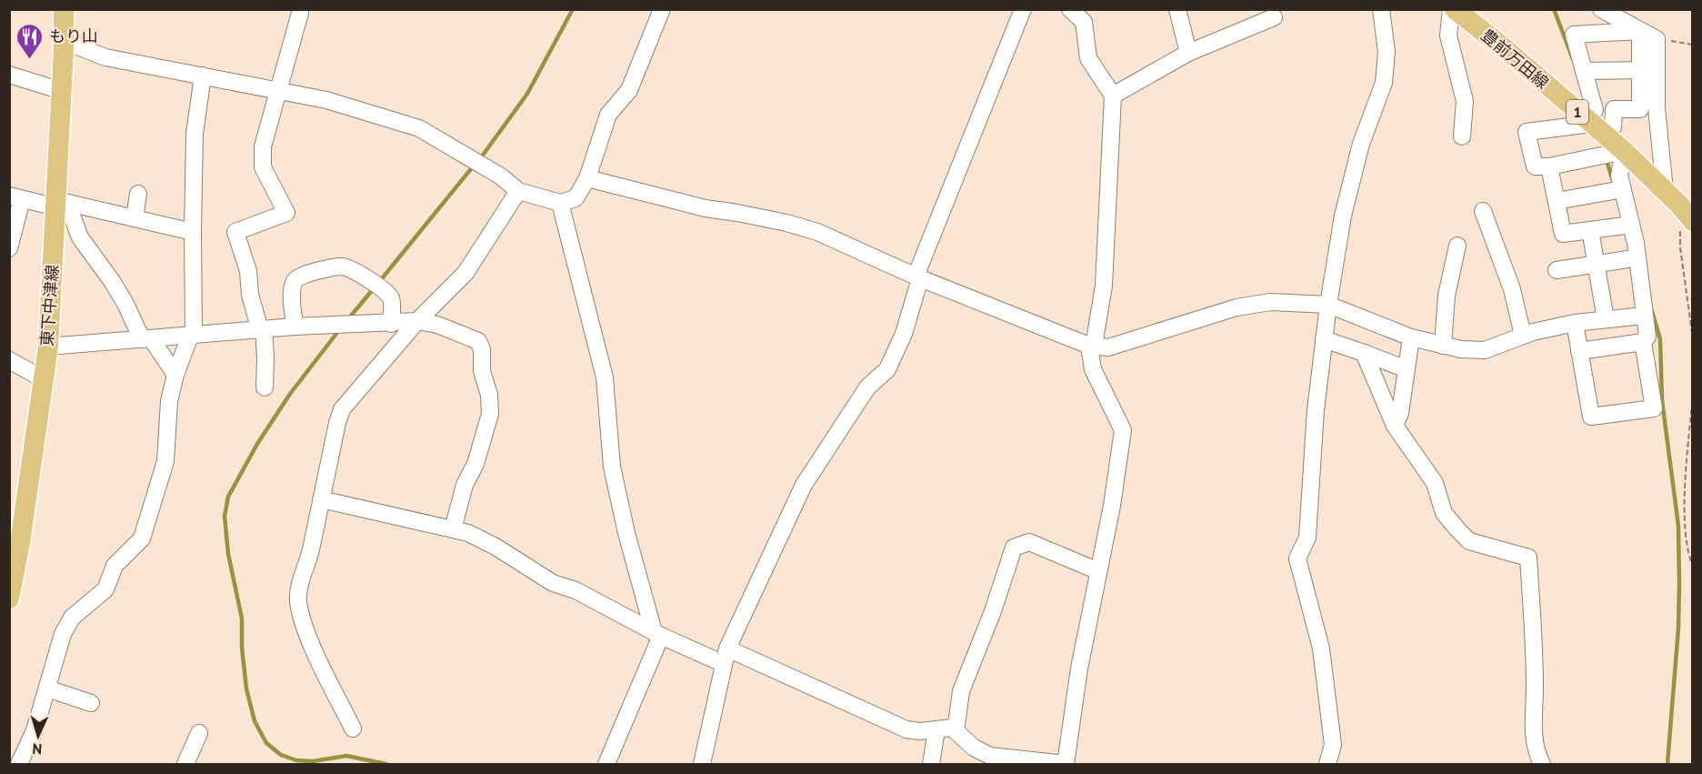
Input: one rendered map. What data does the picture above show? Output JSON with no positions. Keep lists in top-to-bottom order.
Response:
{
  "streets": {
    "main road": ["豊前万田線", "1", "東下中津線"]
  },
  "places": {
    "restaurant": ["もり山"]
  },
  "north": "bottom"
}
